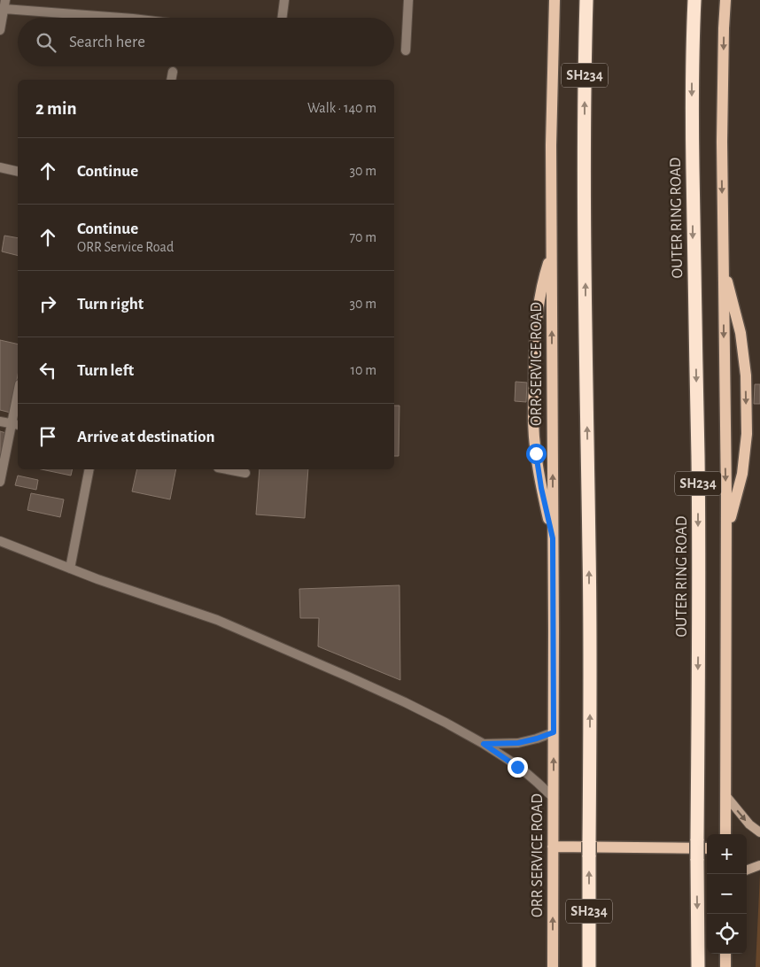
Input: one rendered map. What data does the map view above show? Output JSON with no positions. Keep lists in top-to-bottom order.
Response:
{
  "streets": {
    "highway": ["SH234", "OUTER RING ROAD"],
    "main road": ["ORR SERVICE ROAD"]
  },
  "page": {
    "search": "Search here",
    "heading": ["2 min", "Walk · 140 m"],
    "list": [
      ["Continue", "30 m"],
      ["Continue", "ORR Service Road", "70 m"],
      ["Turn right", "30 m"],
      ["Turn left", "10 m"],
      "Arrive at destination"
    ],
    "map_buttons": ["+", "−"]
  }
}
